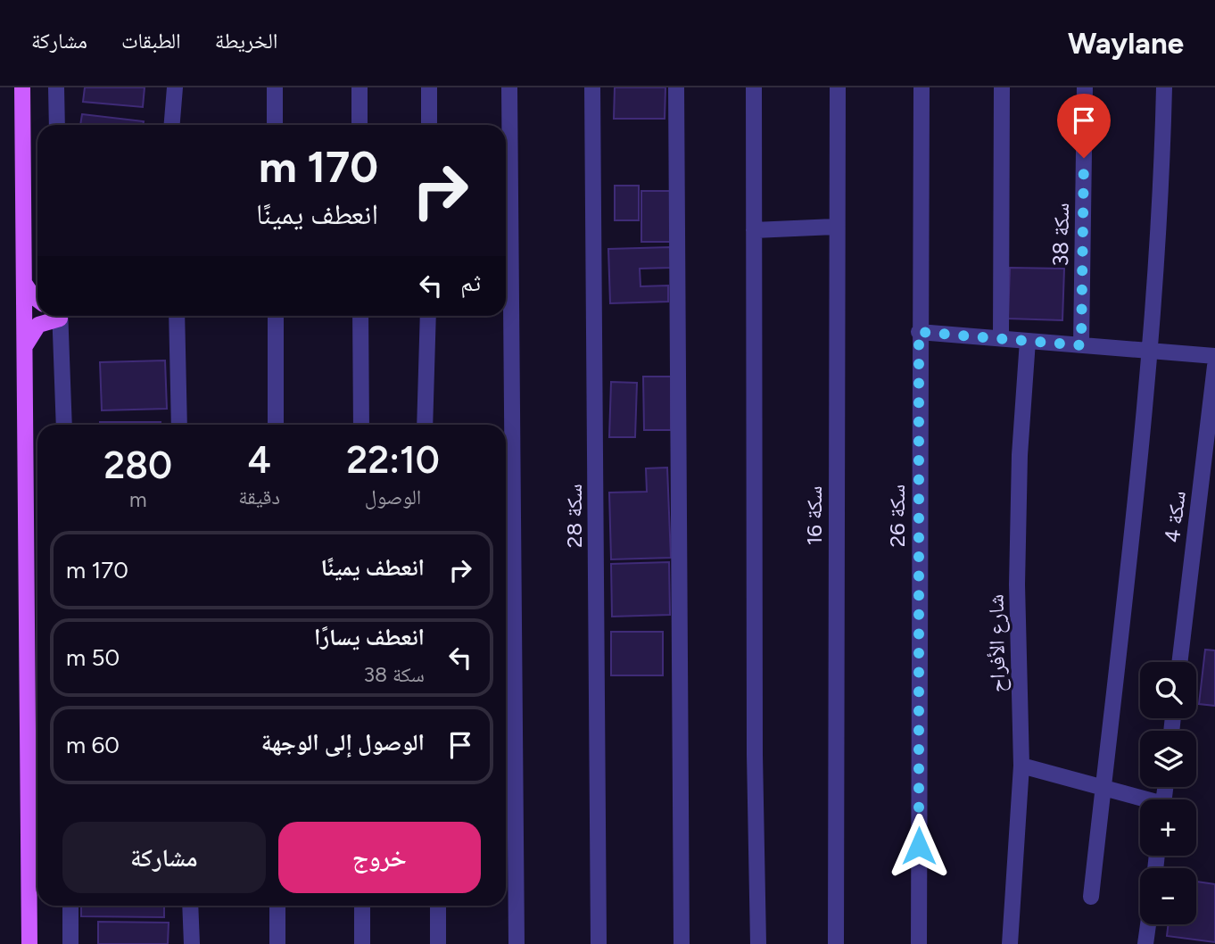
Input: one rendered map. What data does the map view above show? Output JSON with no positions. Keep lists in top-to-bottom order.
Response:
{
  "streets": {
    "street": [
      "سكة 38",
      "سكة 28",
      "سكة 16",
      "سكة 26",
      "سكة 4",
      "شارع الأفراح"
    ]
  },
  "page": {
    "header": "Waylane",
    "nav": ["الخريطة", "الطبقات", "مشاركة"],
    "turn": ["170 m", "انعطف يمينًا"],
    "then": "ثم",
    "eta": [
      "22:10",
      "الوصول",
      "4",
      "دقيقة",
      "280",
      "m"
    ],
    "list": [
      {
        "name": "انعطف يمينًا",
        "value": "170 m"
      },
      {
        "name": "انعطف يسارًا",
        "note": "سكة 38",
        "value": "50 m"
      },
      {
        "name": "الوصول إلى الوجهة",
        "value": "60 m"
      }
    ],
    "map_buttons": ["+", "−"],
    "buttons": ["خروج", "مشاركة"]
  }
}
